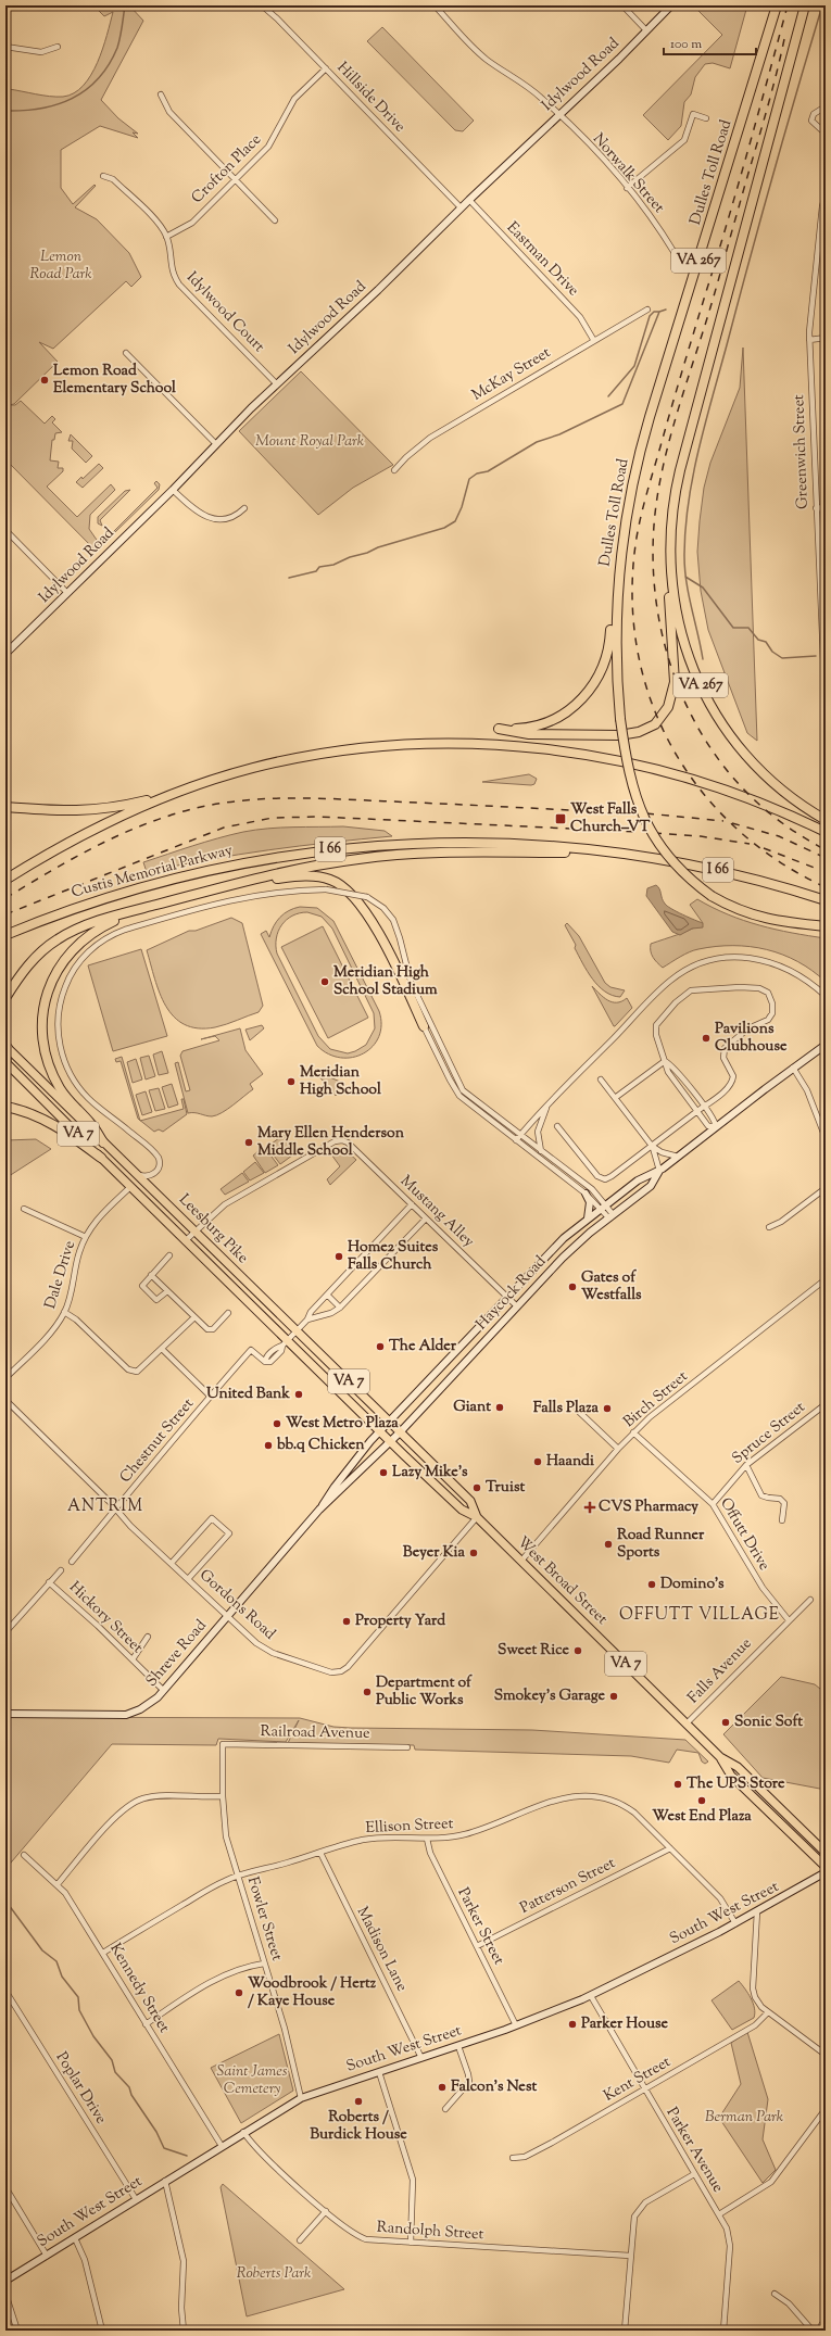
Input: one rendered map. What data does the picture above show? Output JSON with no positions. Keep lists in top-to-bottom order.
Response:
{
  "streets": {
    "highway": [
      "Dulles Toll Road",
      "VA 267",
      "I 66",
      "Custis Memorial Parkway"
    ],
    "main road": [
      "Idylwood Road",
      "VA 7",
      "Leesburg Pike",
      "Haycock Road",
      "West Broad Street",
      "Shreve Road",
      "South West Street"
    ],
    "street": [
      "Hillside Drive",
      "Crofton Place",
      "Norwalk Street",
      "Eastman Drive",
      "Idylwood Court",
      "McKay Street",
      "Greenwich Street",
      "Mustang Alley",
      "Dale Drive",
      "Birch Street",
      "Spruce Street",
      "Chestnut Street",
      "Offutt Drive",
      "Gordons Road",
      "Hickory Street",
      "Falls Avenue",
      "Railroad Avenue",
      "Ellison Street",
      "Patterson Street",
      "Fowler Street",
      "Parker Street",
      "Madison Lane",
      "Kennedy Street",
      "Kent Street",
      "Poplar Drive",
      "Parker Avenue",
      "Randolph Street"
    ]
  },
  "crossings": [
    ["Idylwood Road", "Hillside Drive"],
    ["Idylwood Road", "Norwalk Street"],
    ["Idylwood Road", "Eastman Drive"],
    ["Idylwood Road", "Idylwood Court"],
    ["Hillside Drive", "Crofton Place"],
    ["Crofton Place", "Idylwood Court"],
    ["Eastman Drive", "McKay Street"],
    ["Mustang Alley", "Leesburg Pike"],
    ["Mustang Alley", "Haycock Road"],
    ["Leesburg Pike", "Dale Drive"],
    ["Leesburg Pike", "Haycock Road"],
    ["Leesburg Pike", "Chestnut Street"],
    ["Leesburg Pike", "West Broad Street"],
    ["Leesburg Pike", "Shreve Road"],
    ["Haycock Road", "West Broad Street"],
    ["Haycock Road", "Shreve Road"],
    ["Birch Street", "Offutt Drive"],
    ["Birch Street", "West Broad Street"],
    ["Spruce Street", "Offutt Drive"],
    ["Chestnut Street", "Gordons Road"],
    ["Offutt Drive", "Falls Avenue"],
    ["West Broad Street", "Gordons Road"],
    ["West Broad Street", "Shreve Road"],
    ["West Broad Street", "Falls Avenue"],
    ["Gordons Road", "Shreve Road"],
    ["Hickory Street", "Shreve Road"],
    ["Railroad Avenue", "Fowler Street"],
    ["Ellison Street", "Patterson Street"],
    ["Ellison Street", "South West Street"],
    ["Ellison Street", "Fowler Street"],
    ["Ellison Street", "Parker Street"],
    ["Ellison Street", "Madison Lane"],
    ["Ellison Street", "Kennedy Street"],
    ["Patterson Street", "Parker Street"],
    ["South West Street", "Fowler Street"],
    ["South West Street", "Parker Street"],
    ["South West Street", "Madison Lane"],
    ["South West Street", "Kennedy Street"],
    ["South West Street", "Poplar Drive"],
    ["South West Street", "Parker Avenue"],
    ["South West Street", "Randolph Street"],
    ["Kent Street", "Parker Avenue"]
  ],
  "districts": ["ANTRIM", "OFFUTT VILLAGE"],
  "parks": [
    "Lemon Road Park",
    "Mount Royal Park",
    "Saint James Cemetery",
    "Berman Park",
    "Roberts Park"
  ],
  "places": {
    "other": [
      "Lemon Road Elementary School",
      "Meridian High School Stadium",
      "Pavilions Clubhouse",
      "Meridian High School",
      "Mary Ellen Henderson Middle School",
      "Home2 Suites Falls Church",
      "Gates of Westfalls",
      "The Alder",
      "United Bank",
      "Giant",
      "Falls Plaza",
      "West Metro Plaza",
      "bb.q Chicken",
      "Haandi",
      "Lazy Mike’s",
      "Truist",
      "Road Runner Sports",
      "Beyer Kia",
      "Domino's",
      "Property Yard",
      "Sweet Rice",
      "Department of Public Works",
      "Smokey's Garage",
      "Sonic Soft",
      "The UPS Store",
      "West End Plaza",
      "Woodbrook / Hertz / Kaye House",
      "Parker House",
      "Falcon's Nest",
      "Roberts / Burdick House"
    ],
    "transit": ["West Falls Church–VT"],
    "health": ["CVS Pharmacy"]
  },
  "scale_bar": "100 m"
}
